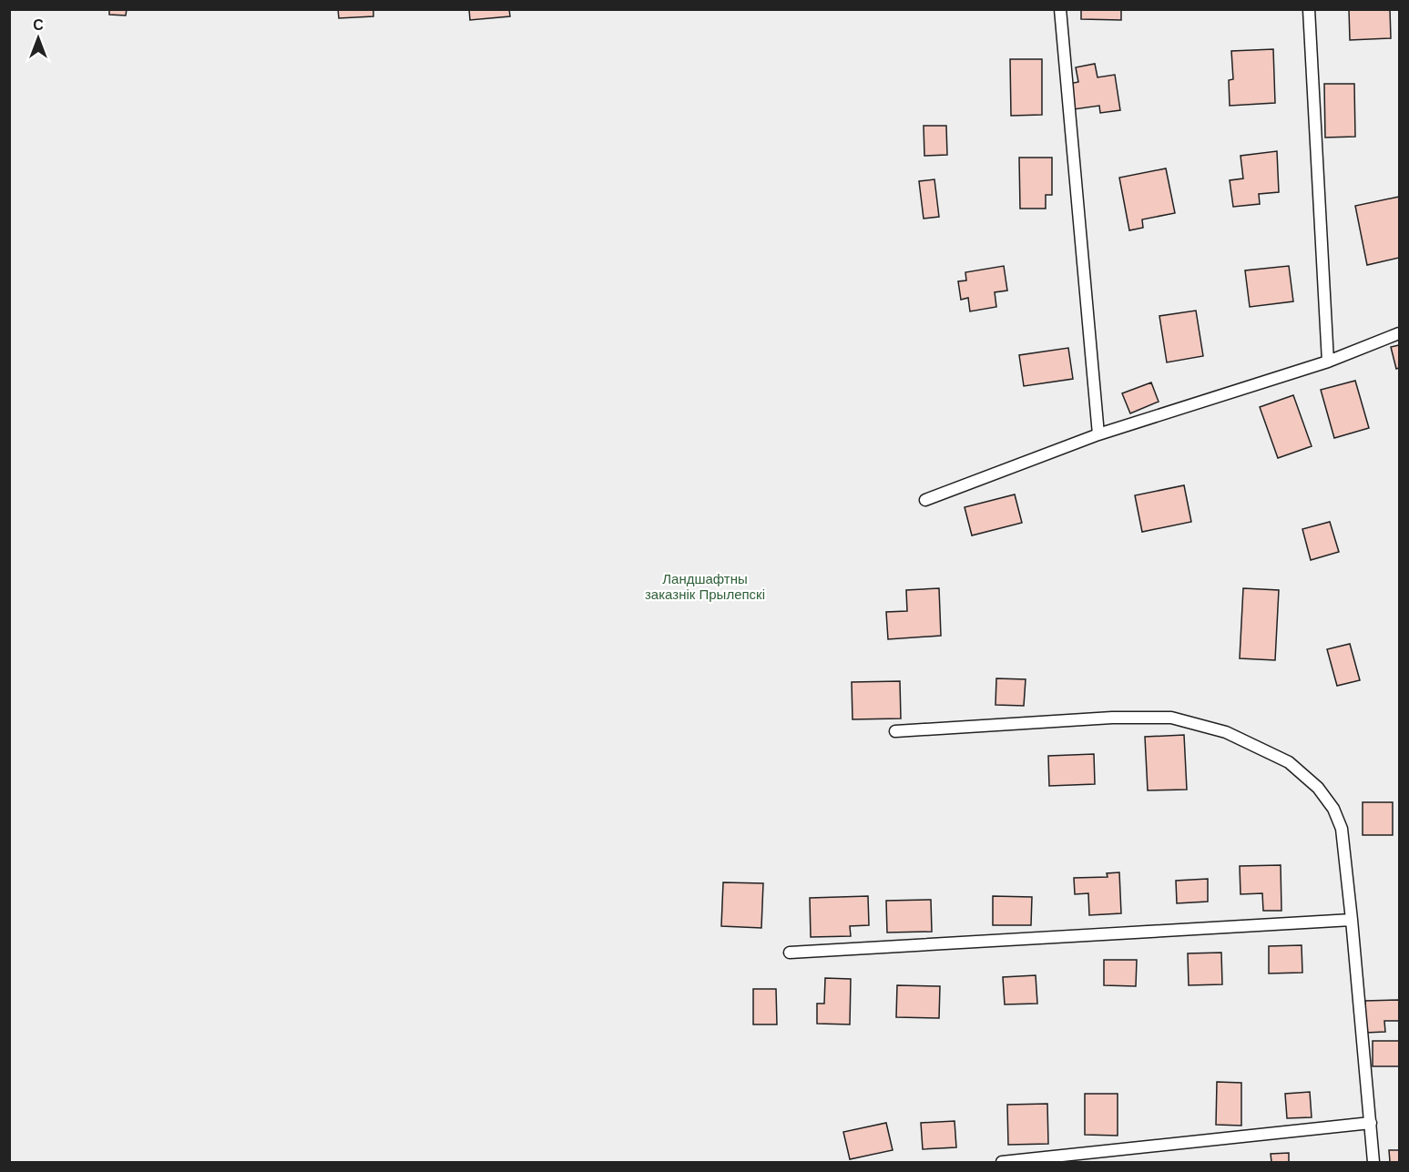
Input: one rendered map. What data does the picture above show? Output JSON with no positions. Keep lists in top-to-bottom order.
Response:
{
  "parks": ["Ландшафтны заказнік Прылепскі"],
  "north": "top"
}
